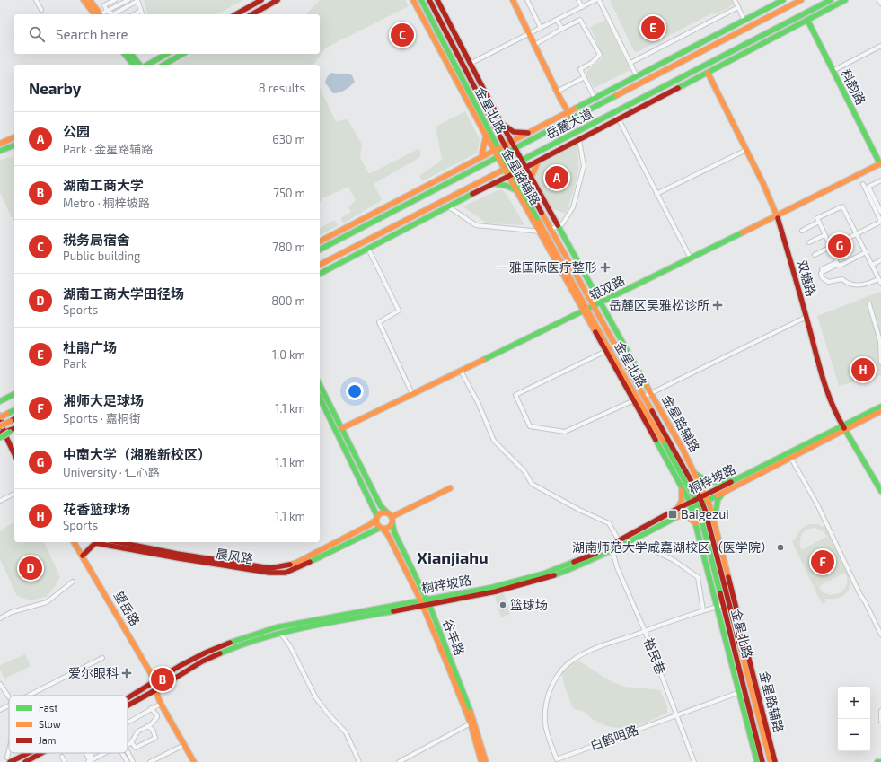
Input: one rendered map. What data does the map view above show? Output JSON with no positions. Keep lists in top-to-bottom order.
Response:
{
  "streets": {
    "main road": [
      "科韵路",
      "金星北路",
      "岳麓大道",
      "金星路辅路",
      "双塘路",
      "银双路",
      "桐梓坡路",
      "晨风路",
      "望岳路",
      "谷丰路"
    ],
    "street": ["裕民巷", "白鹤咀路"]
  },
  "crossings": [
    ["科韵路", "银双路"],
    ["金星北路", "岳麓大道"],
    ["金星北路", "金星路辅路"],
    ["金星北路", "银双路"],
    ["金星北路", "桐梓坡路"],
    ["金星北路", "白鹤咀路"],
    ["岳麓大道", "金星路辅路"],
    ["金星路辅路", "银双路"],
    ["金星路辅路", "桐梓坡路"],
    ["双塘路", "银双路"],
    ["双塘路", "桐梓坡路"],
    ["桐梓坡路", "望岳路"],
    ["桐梓坡路", "谷丰路"],
    ["桐梓坡路", "裕民巷"],
    ["晨风路", "望岳路"],
    ["晨风路", "谷丰路"],
    ["裕民巷", "白鹤咀路"]
  ],
  "districts": ["Xianjiahu"],
  "places": {
    "health": ["一雅国际医疗整形", "岳麓区吴雅松诊所", "爱尔眼科"],
    "transit": ["Baigezui"],
    "other": ["湖南师范大学咸嘉湖校区（医学院）", "篮球场"]
  },
  "legend": ["Fast", "Slow", "Jam"],
  "page": {
    "pins": [
      "E",
      "C",
      "A",
      "G",
      "H",
      "F",
      "D",
      "B"
    ],
    "search": "Search here",
    "heading": ["Nearby", "8 results"],
    "list": [
      {
        "mark": "A",
        "name": "公园",
        "note": "Park · 金星路辅路",
        "value": "630 m"
      },
      {
        "mark": "B",
        "name": "湖南工商大学",
        "note": "Metro · 桐梓坡路",
        "value": "750 m"
      },
      {
        "mark": "C",
        "name": "税务局宿舍",
        "note": "Public building",
        "value": "780 m"
      },
      {
        "mark": "D",
        "name": "湖南工商大学田径场",
        "note": "Sports",
        "value": "800 m"
      },
      {
        "mark": "E",
        "name": "杜鹃广场",
        "note": "Park",
        "value": "1.0 km"
      },
      {
        "mark": "F",
        "name": "湘师大足球场",
        "note": "Sports · 嘉桐街",
        "value": "1.1 km"
      },
      {
        "mark": "G",
        "name": "中南大学（湘雅新校区）",
        "note": "University · 仁心路",
        "value": "1.1 km"
      },
      {
        "mark": "H",
        "name": "花香篮球场",
        "note": "Sports",
        "value": "1.1 km"
      }
    ],
    "map_buttons": ["+", "−"]
  }
}
